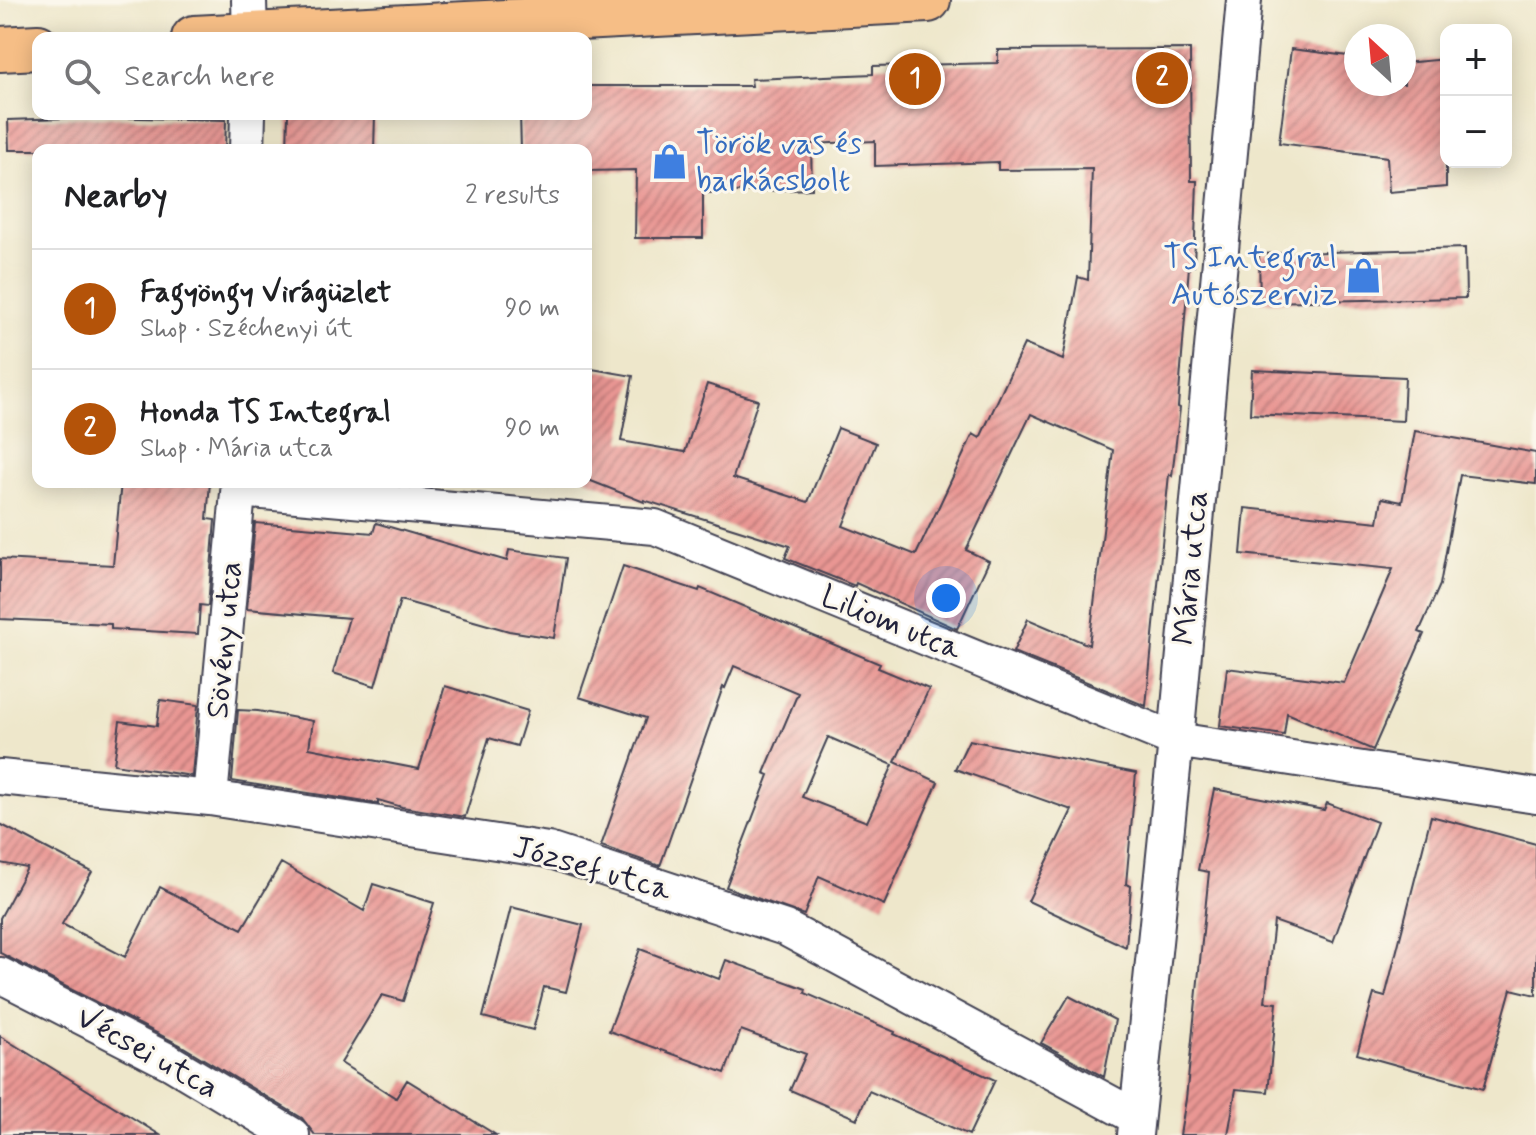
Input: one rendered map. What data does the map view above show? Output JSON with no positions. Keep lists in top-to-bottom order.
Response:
{
  "streets": {
    "street": [
      "Mária utca",
      "Liliom utca",
      "Sövény utca",
      "József utca",
      "Vécsei utca"
    ]
  },
  "crossings": [
    ["Mária utca", "Liliom utca"],
    ["Mária utca", "József utca"],
    ["Sövény utca", "József utca"]
  ],
  "places": {
    "shop": ["Török vas és barkácsbolt", "TS Integral Autószerviz"]
  },
  "north": "top left",
  "page": {
    "map_buttons": ["+", "−"],
    "search": "Search here",
    "pins": ["2", "1"],
    "heading": ["Nearby", "2 results"],
    "list": [
      {
        "mark": "1",
        "name": "Fagyöngy Virágüzlet",
        "note": "Shop · Széchenyi út",
        "value": "90 m"
      },
      {
        "mark": "2",
        "name": "Honda TS Integral",
        "note": "Shop · Mária utca",
        "value": "90 m"
      }
    ]
  }
}
